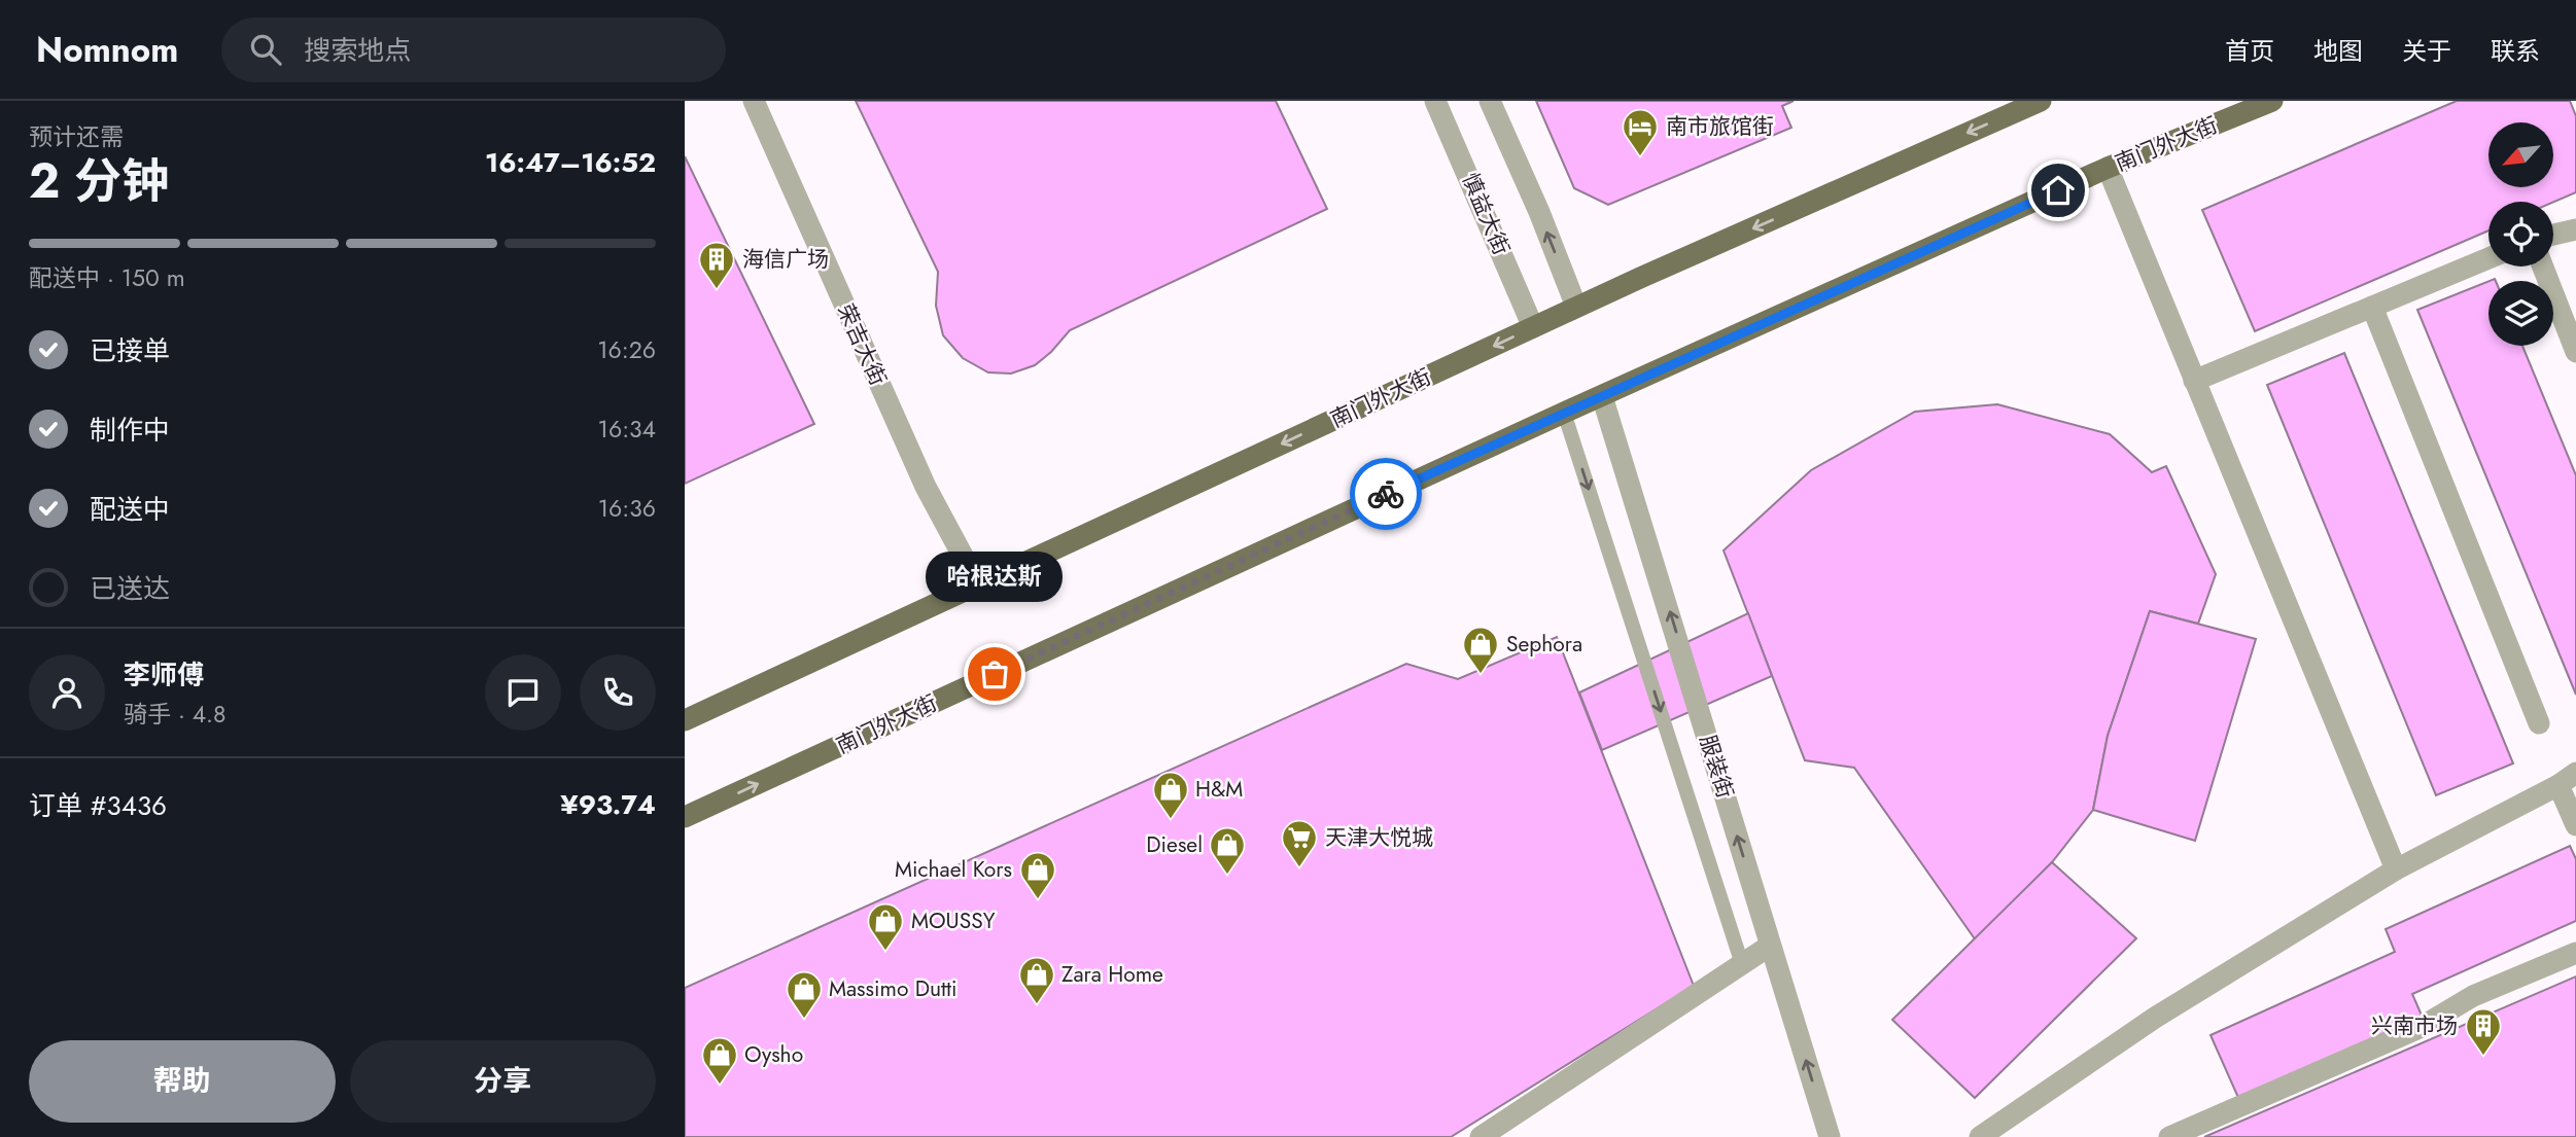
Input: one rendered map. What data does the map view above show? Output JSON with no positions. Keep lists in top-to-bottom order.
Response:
{
  "streets": {
    "main road": ["南门外大街"],
    "street": ["慎益大街", "荣吉大街", "服装街"]
  },
  "crossings": [
    ["南门外大街", "慎益大街"],
    ["南门外大街", "荣吉大街"],
    ["南门外大街", "服装街"]
  ],
  "one_way": ["服装街"],
  "places": {
    "hotel": ["南市旅馆街"],
    "building": ["海信广场", "兴南市场"],
    "other": ["哈根达斯"],
    "shop": [
      "Sephora",
      "H&M",
      "Diesel",
      "Michael Kors",
      "MOUSSY",
      "Zara Home",
      "Massimo Dutti",
      "Oysho"
    ],
    "supermarket": ["天津大悦城"]
  },
  "north": "bottom left",
  "page": {
    "header": "Nomnom",
    "search": "搜索地点",
    "nav": [
      "首页",
      "地图",
      "关于",
      "联系"
    ],
    "heading": ["2 分钟", "预计还需", "16:47–16:52"],
    "panel": [
      "李师傅",
      "骑手 · 4.8",
      "订单 #3436",
      "¥93.74"
    ],
    "bar": "配送中 · 150 m",
    "list": [
      ["已接单", "16:26"],
      ["制作中", "16:34"],
      ["配送中", "16:36"],
      "已送达"
    ],
    "bubble": "哈根达斯",
    "buttons": ["帮助", "分享"]
  }
}
